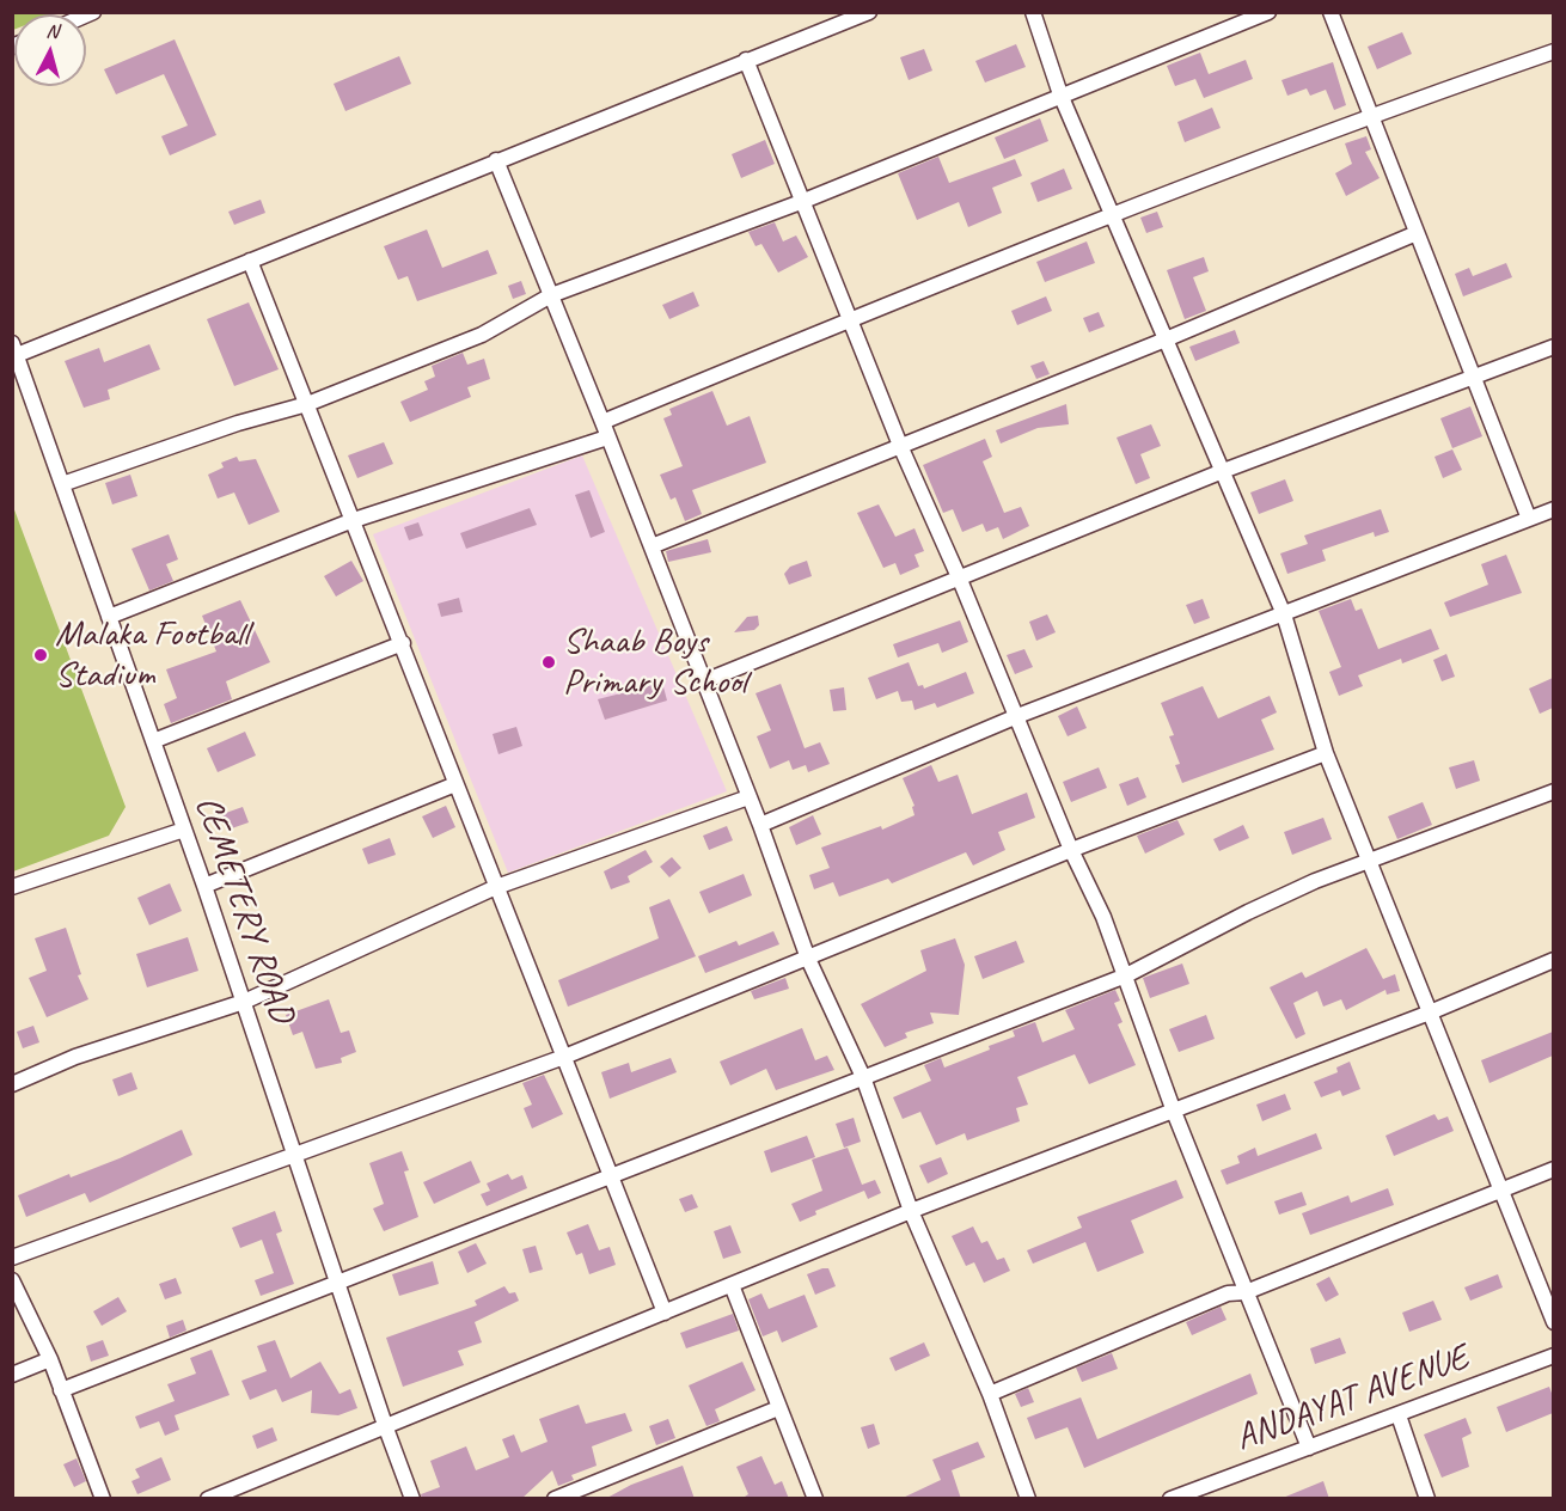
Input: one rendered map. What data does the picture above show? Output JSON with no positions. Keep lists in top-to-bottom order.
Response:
{
  "streets": {
    "street": ["CEMETERY ROAD", "ANDAYAT AVENUE"]
  },
  "places": ["Malaka Football Stadium", "Shaab Boys Primary School"],
  "north": "top"
}
